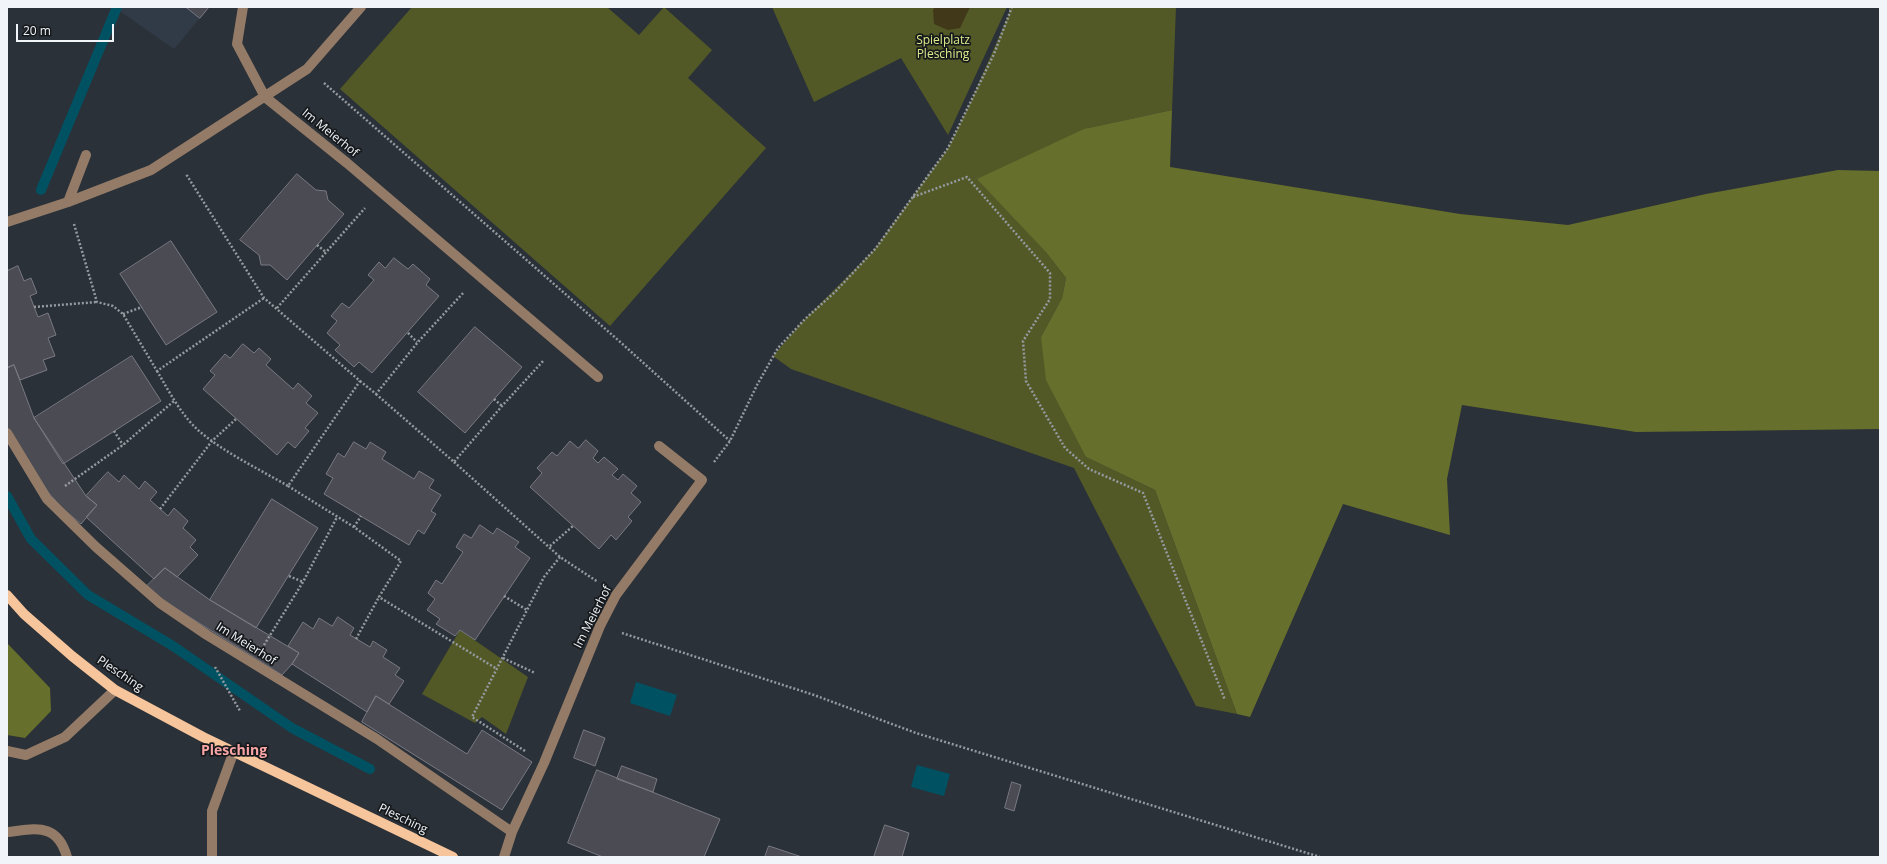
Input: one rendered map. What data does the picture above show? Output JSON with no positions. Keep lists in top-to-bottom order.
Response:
{
  "streets": {
    "main road": ["Plesching"],
    "street": ["Im Meierhof"]
  },
  "districts": ["Plesching"],
  "parks": ["Spielplatz Plesching"],
  "scale_bar": "20 m"
}
